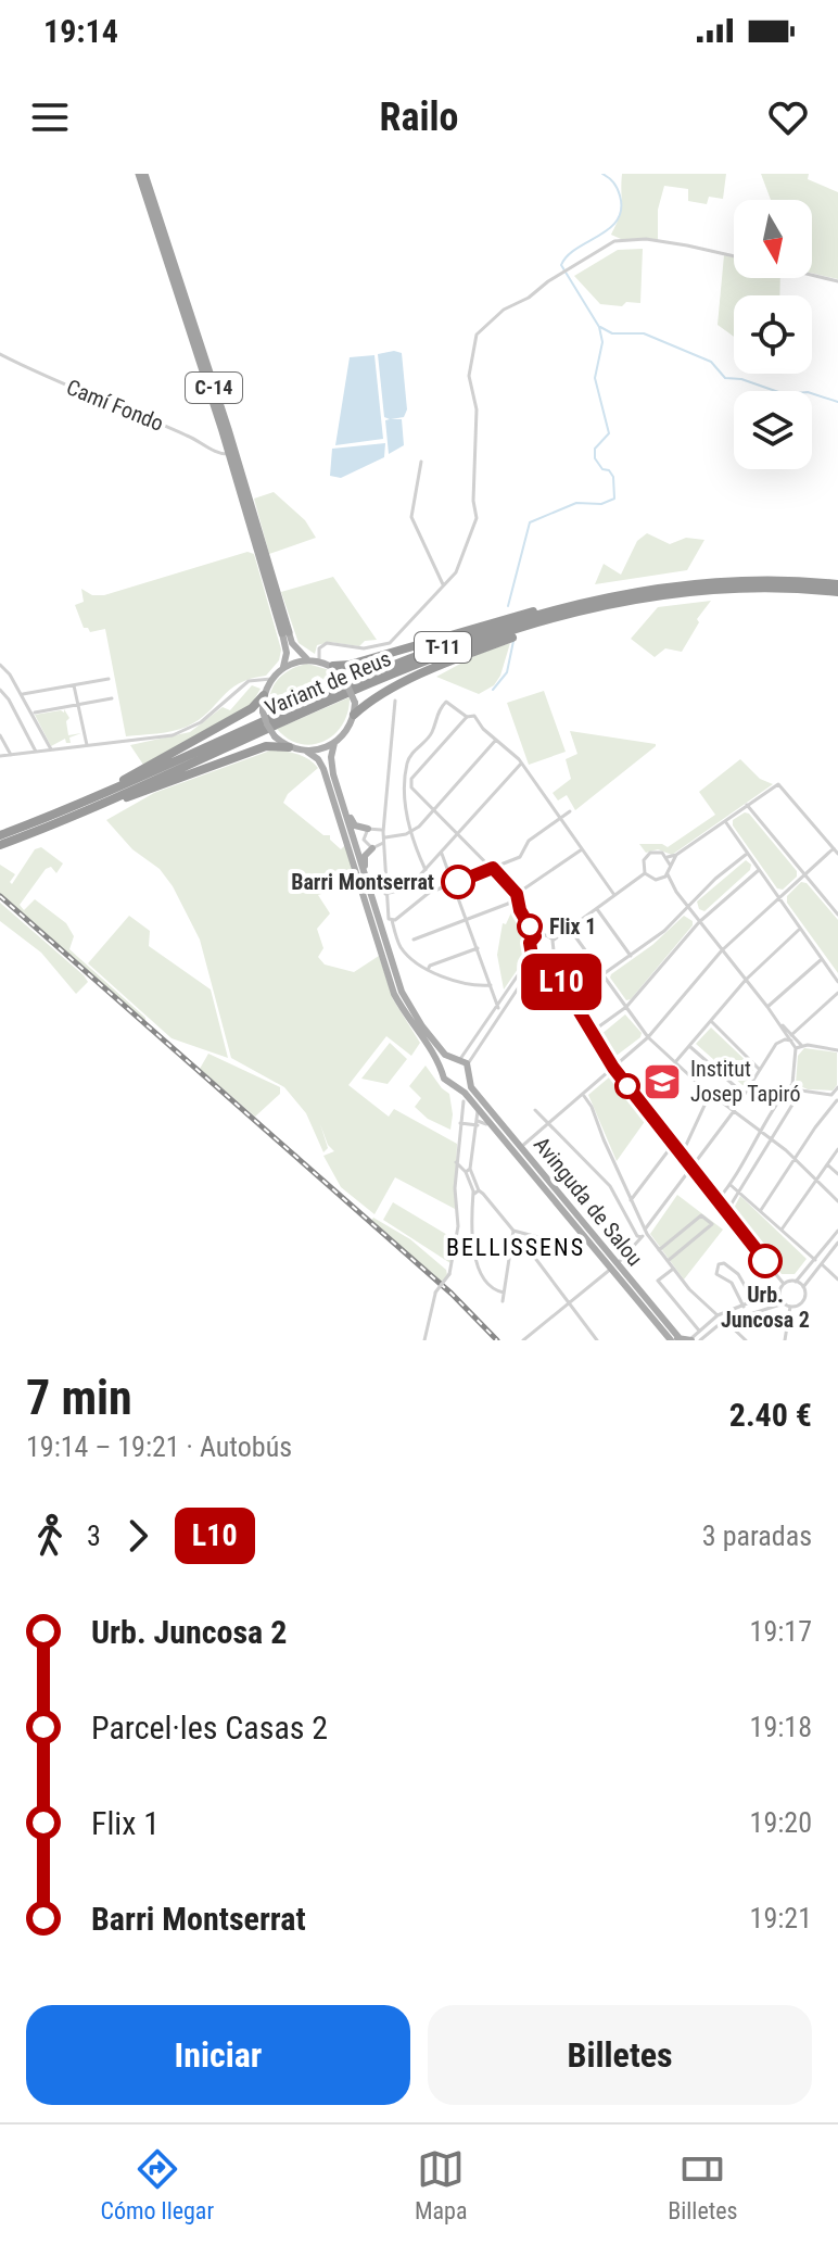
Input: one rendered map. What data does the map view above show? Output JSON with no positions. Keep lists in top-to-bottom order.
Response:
{
  "streets": {
    "highway": ["C-14", "T-11", "Variant de Reus"],
    "main road": ["Avinguda de Salou"],
    "street": ["Camí Fondo"]
  },
  "crossings": [
    ["C-14", "Camí Fondo"]
  ],
  "districts": ["BELLISSENS"],
  "places": {
    "other": ["Barri Montserrat", "Flix 1", "Urb. Juncosa 2"],
    "school or university": ["Institut Josep Tapiró"]
  },
  "lines": ["bus line L10"],
  "north": "bottom",
  "page": {
    "status": "19:14",
    "header": "Railo",
    "on_map": "L10",
    "heading": ["7 min", "19:14 – 19:21 · Autobús", "2.40 €"],
    "legs": ["3", "L10", "3 paradas"],
    "list": [
      {
        "name": "Urb. Juncosa 2",
        "value": "19:17"
      },
      {
        "name": "Parcel·les Casas 2",
        "value": "19:18"
      },
      {
        "name": "Flix 1",
        "value": "19:20"
      },
      {
        "name": "Barri Montserrat",
        "value": "19:21"
      }
    ],
    "buttons": ["Iniciar", "Billetes"],
    "tabs": ["Cómo llegar", "Mapa", "Billetes"]
  }
}
